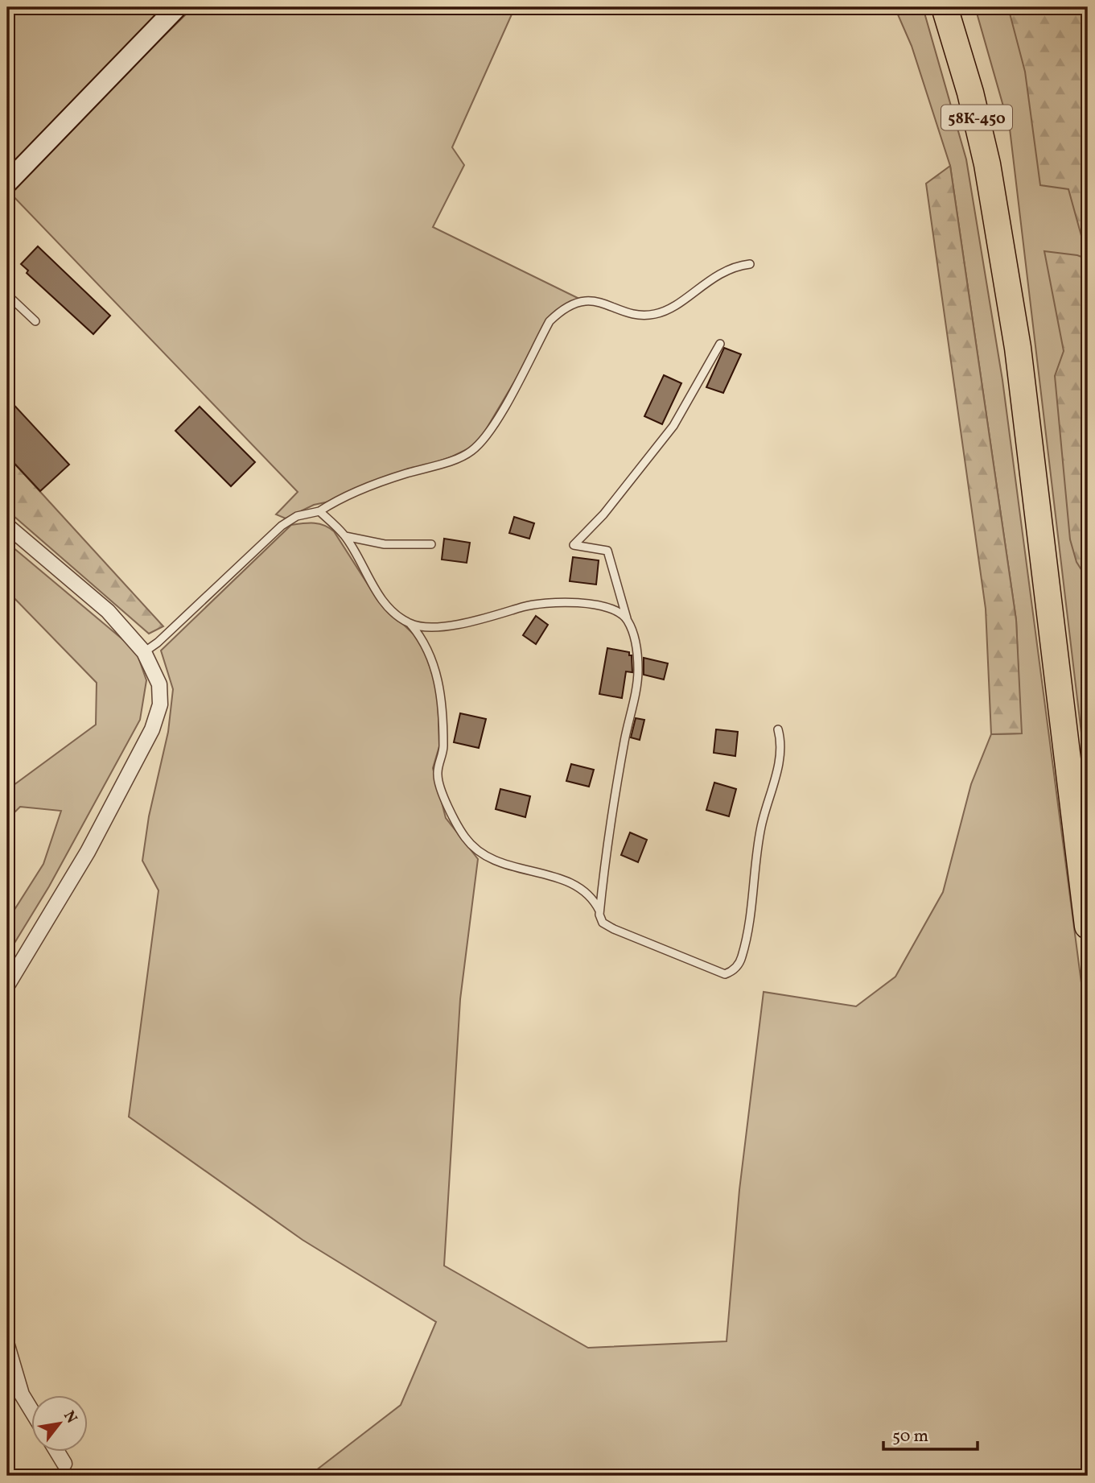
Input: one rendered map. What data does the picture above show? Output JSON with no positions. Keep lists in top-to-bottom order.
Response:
{
  "streets": {
    "highway": ["58К-450"]
  },
  "scale_bar": "50 m",
  "north": "top right"
}
